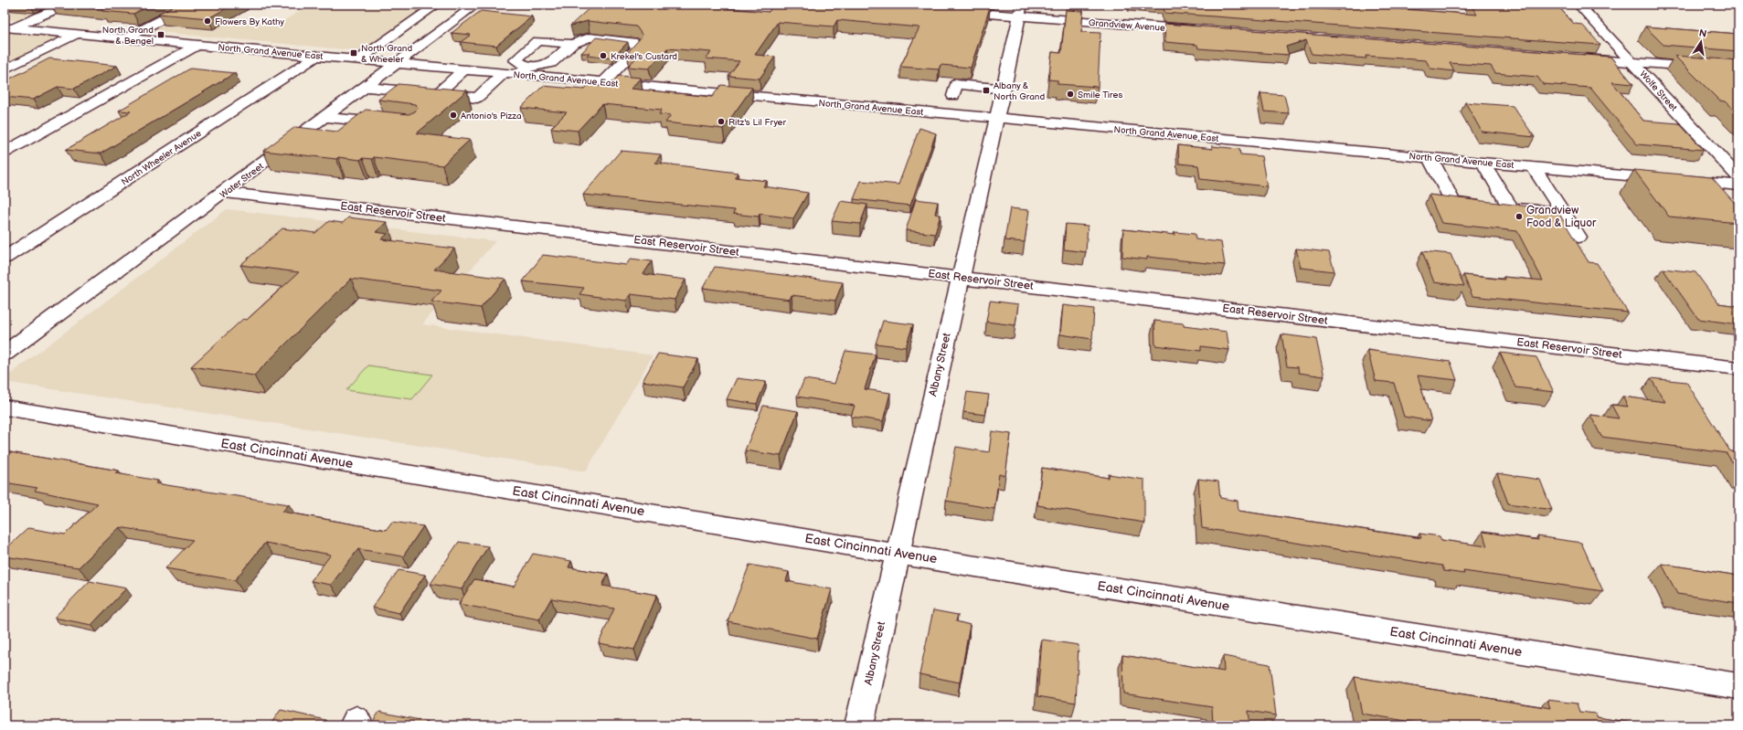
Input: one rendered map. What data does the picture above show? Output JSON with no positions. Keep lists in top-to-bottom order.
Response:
{
  "streets": {
    "street": [
      "Grandview Avenue",
      "North Grand Avenue East",
      "Wolfe Street",
      "North Wheeler Avenue",
      "Water Street",
      "East Reservoir Street",
      "Albany Street",
      "East Cincinnati Avenue"
    ]
  },
  "crossings": [
    ["Grandview Avenue", "Albany Street"],
    ["North Grand Avenue East", "North Wheeler Avenue"],
    ["North Grand Avenue East", "Water Street"],
    ["North Grand Avenue East", "Albany Street"],
    ["Water Street", "East Reservoir Street"],
    ["East Reservoir Street", "Albany Street"],
    ["Albany Street", "East Cincinnati Avenue"]
  ],
  "places": {
    "other": [
      "Flowers By Kathy",
      "Krekel's Custard",
      "Smile Tires",
      "Antonio's Pizza",
      "Ritz's Lil Fryer",
      "Grandview Food & Liquor"
    ],
    "transit": ["North Grand & Bengel", "North Grand & Wheeler", "Albany & North Grand"]
  },
  "north": "top"
}
